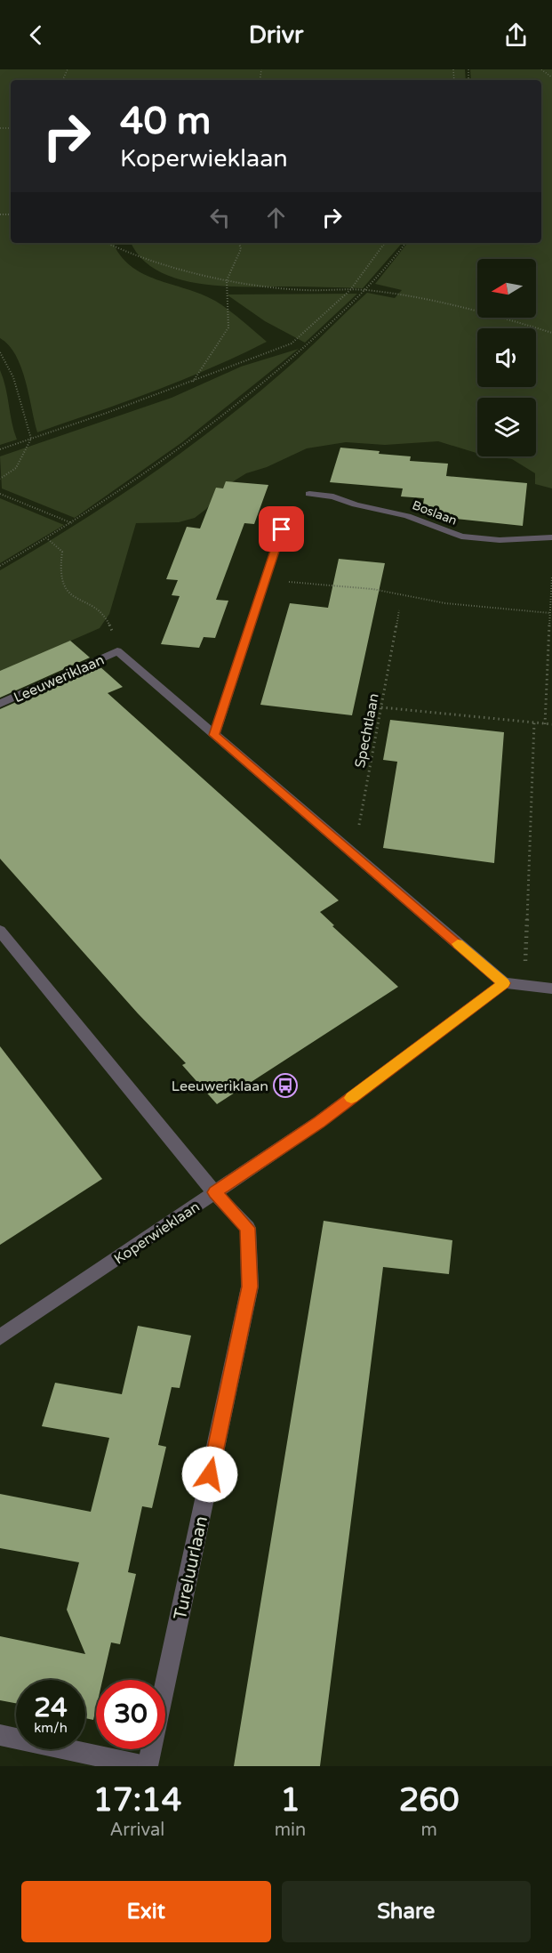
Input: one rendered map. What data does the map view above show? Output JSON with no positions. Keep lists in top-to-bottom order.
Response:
{
  "streets": {
    "street": [
      "Boslaan",
      "Leeuweriklaan",
      "Koperwieklaan",
      "Tureluurlaan"
    ],
    "path": ["Spechtlaan"]
  },
  "crossings": [
    ["Leeuweriklaan", "Spechtlaan"],
    ["Leeuweriklaan", "Koperwieklaan"],
    ["Koperwieklaan", "Tureluurlaan"]
  ],
  "places": {
    "bus stop": ["Leeuweriklaan"]
  },
  "north": "left",
  "page": {
    "header": "Drivr",
    "turn": ["40 m", "Koperwieklaan"],
    "speed": "24 km/h",
    "limit": "30",
    "eta": [
      "17:14",
      "Arrival",
      "1",
      "min",
      "260",
      "m"
    ],
    "buttons": ["Exit", "Share"]
  }
}
